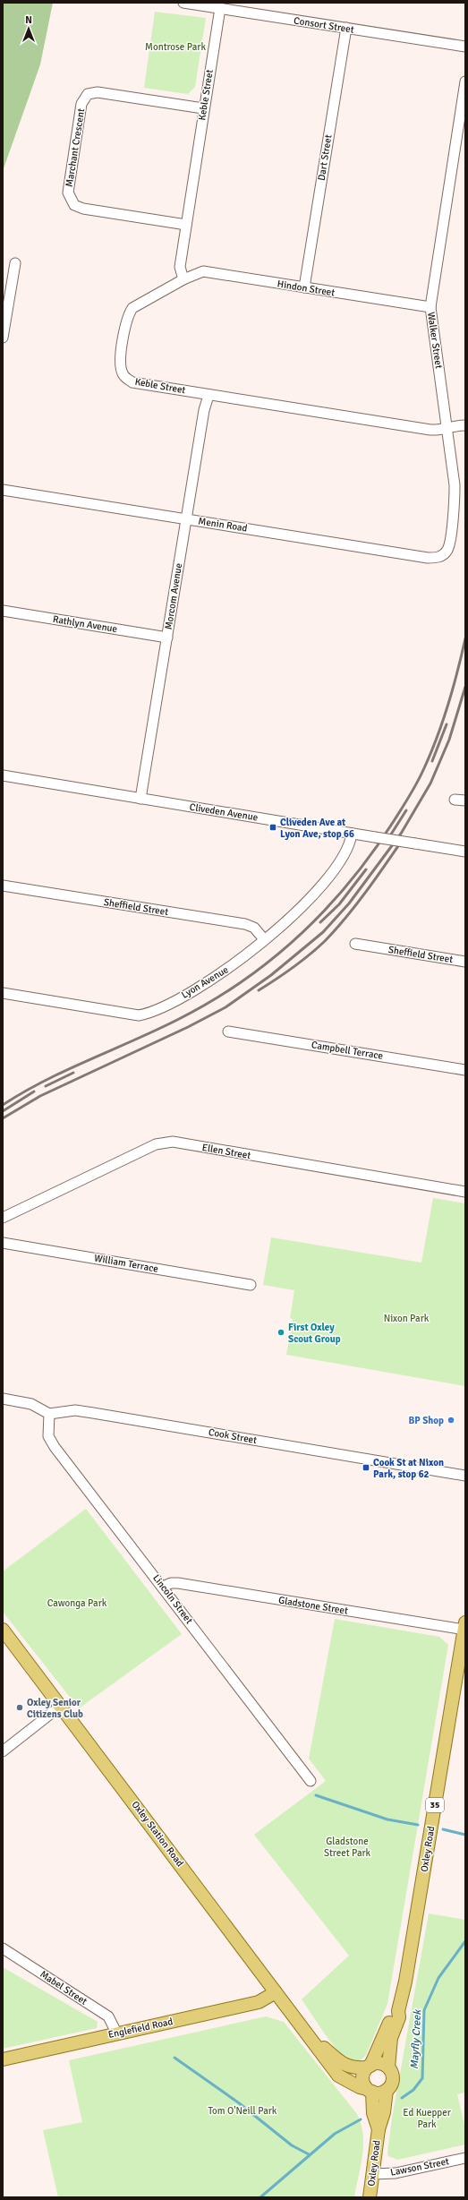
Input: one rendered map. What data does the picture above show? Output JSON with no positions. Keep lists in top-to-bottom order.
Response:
{
  "streets": {
    "main road": [
      "35",
      "Oxley Station Road",
      "Oxley Road",
      "Englefield Road"
    ],
    "street": [
      "Consort Street",
      "Keble Street",
      "Marchant Crescent",
      "Dart Street",
      "Hindon Street",
      "Walker Street",
      "Menin Road",
      "Morcom Avenue",
      "Rathlyn Avenue",
      "Cliveden Avenue",
      "Sheffield Street",
      "Lyon Avenue",
      "Campbell Terrace",
      "Ellen Street",
      "William Terrace",
      "Cook Street",
      "Lincoln Street",
      "Gladstone Street",
      "Mabel Street",
      "Lawson Street"
    ]
  },
  "crossings": [
    ["Consort Street", "Keble Street"],
    ["Consort Street", "Dart Street"],
    ["Keble Street", "Marchant Crescent"],
    ["Keble Street", "Hindon Street"],
    ["Keble Street", "Walker Street"],
    ["Keble Street", "Morcom Avenue"],
    ["Dart Street", "Hindon Street"],
    ["Hindon Street", "Walker Street"],
    ["Walker Street", "Menin Road"],
    ["Menin Road", "Morcom Avenue"],
    ["Morcom Avenue", "Rathlyn Avenue"],
    ["Morcom Avenue", "Cliveden Avenue"],
    ["Cliveden Avenue", "Lyon Avenue"],
    ["Sheffield Street", "Lyon Avenue"],
    ["Cook Street", "Lincoln Street"],
    ["Lincoln Street", "Gladstone Street"],
    ["Gladstone Street", "Oxley Road"],
    ["35", "Oxley Station Road"],
    ["35", "Oxley Road"],
    ["Oxley Station Road", "Oxley Road"],
    ["Oxley Station Road", "Englefield Road"],
    ["Oxley Road", "Lawson Street"],
    ["Mabel Street", "Englefield Road"]
  ],
  "water": ["Mayfly Creek"],
  "parks": [
    "Montrose Park",
    "Nixon Park",
    "Cawonga Park",
    "Gladstone Street Park",
    "Tom O'Neill Park",
    "Ed Kuepper Park"
  ],
  "places": {
    "transit": ["Cliveden Ave at Lyon Ave, stop 66", "Cook St at Nixon Park, stop 62"],
    "other": ["First Oxley Scout Group", "BP Shop", "Oxley Senior Citizens Club"]
  },
  "north": "top"
}
